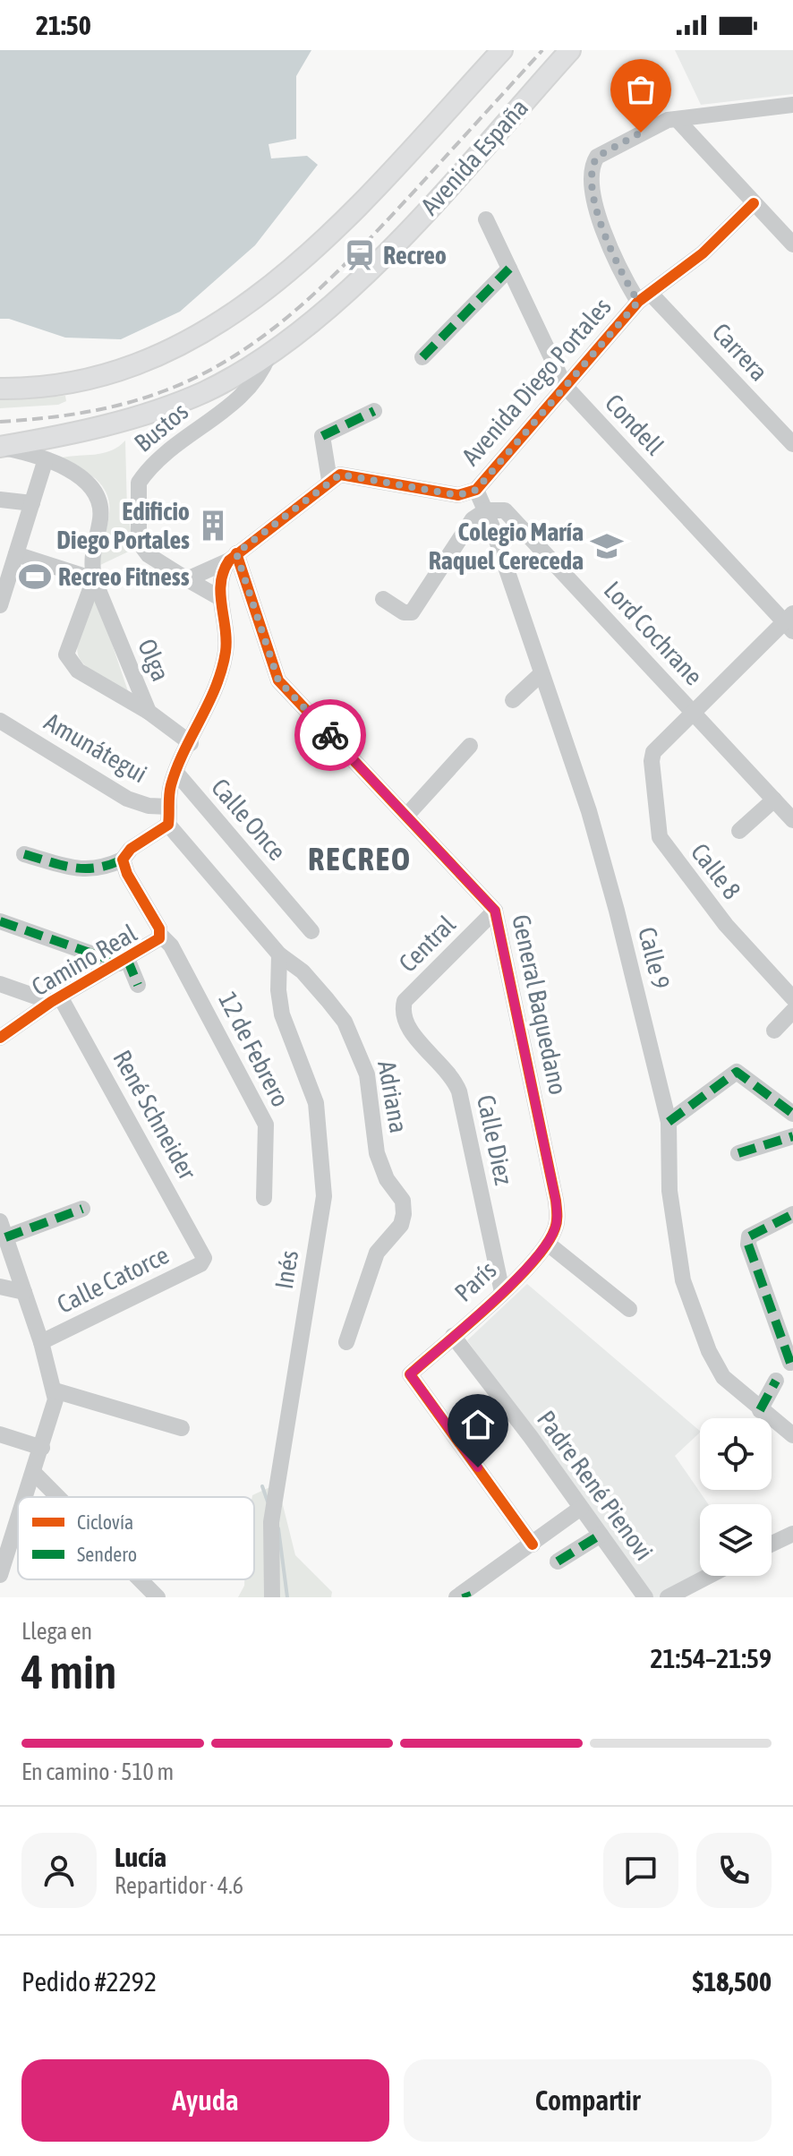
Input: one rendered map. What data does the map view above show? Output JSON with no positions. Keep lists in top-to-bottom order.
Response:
{
  "streets": {
    "main road": ["Avenida España"],
    "street": [
      "Carrera",
      "Avenida Diego Portales",
      "Condell",
      "Bustos",
      "Lord Cochrane",
      "Olga",
      "Amunátegui",
      "Calle Once",
      "Calle 8",
      "Central",
      "Calle 9",
      "Camino Real",
      "General Baquedano",
      "12 de Febrero",
      "Adriana",
      "René Schneider",
      "Calle Diez",
      "Inés",
      "Calle Catorce",
      "París",
      "Padre René Pienovi"
    ]
  },
  "crossings": [
    ["Avenida España", "Bustos"],
    ["Avenida España", "Olga"],
    ["Carrera", "Avenida Diego Portales"],
    ["Avenida Diego Portales", "Condell"],
    ["Lord Cochrane", "Calle 8"],
    ["Lord Cochrane", "Calle 9"],
    ["Central", "General Baquedano"],
    ["Central", "Calle Diez"],
    ["Camino Real", "12 de Febrero"],
    ["Camino Real", "René Schneider"],
    ["General Baquedano", "París"],
    ["Adriana", "Inés"],
    ["René Schneider", "Calle Catorce"],
    ["Calle Diez", "París"],
    ["París", "Padre René Pienovi"]
  ],
  "districts": ["RECREO"],
  "places": {
    "station": ["Recreo"],
    "building": ["Edificio Diego Portales"],
    "school or university": ["Colegio María Raquel Cereceda"],
    "sports": ["Recreo Fitness"]
  },
  "legend": ["Ciclovía", "Sendero"],
  "page": {
    "status": "21:50",
    "heading": ["4 min", "Llega en", "21:54–21:59"],
    "panel": [
      "Lucía",
      "Repartidor · 4.6",
      "Pedido #2292",
      "$18,500"
    ],
    "bar": "En camino · 510 m",
    "buttons": ["Ayuda", "Compartir"]
  }
}
